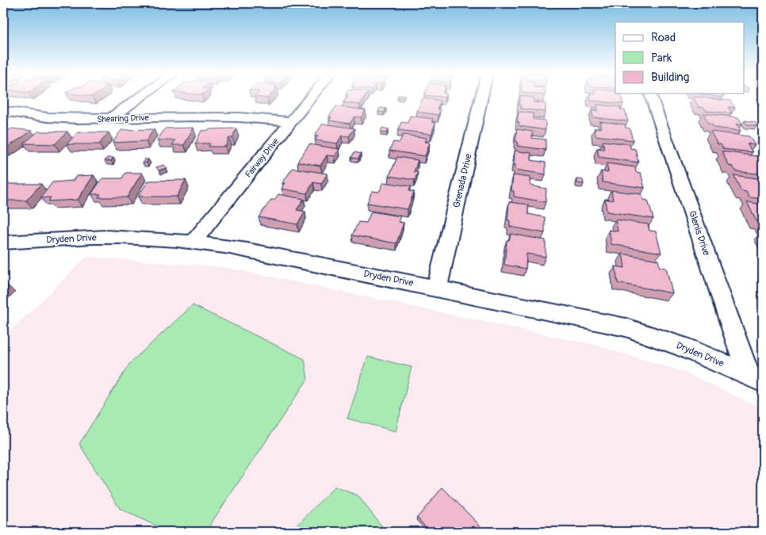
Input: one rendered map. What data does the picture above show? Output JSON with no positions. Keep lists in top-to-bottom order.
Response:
{
  "streets": {
    "street": [
      "Shearing Drive",
      "Fairway Drive",
      "Grenada Drive",
      "Glenis Drive",
      "Dryden Drive"
    ]
  },
  "crossings": [
    ["Shearing Drive", "Fairway Drive"],
    ["Fairway Drive", "Dryden Drive"],
    ["Grenada Drive", "Dryden Drive"],
    ["Glenis Drive", "Dryden Drive"]
  ],
  "legend": ["Road", "Park", "Building"]
}
